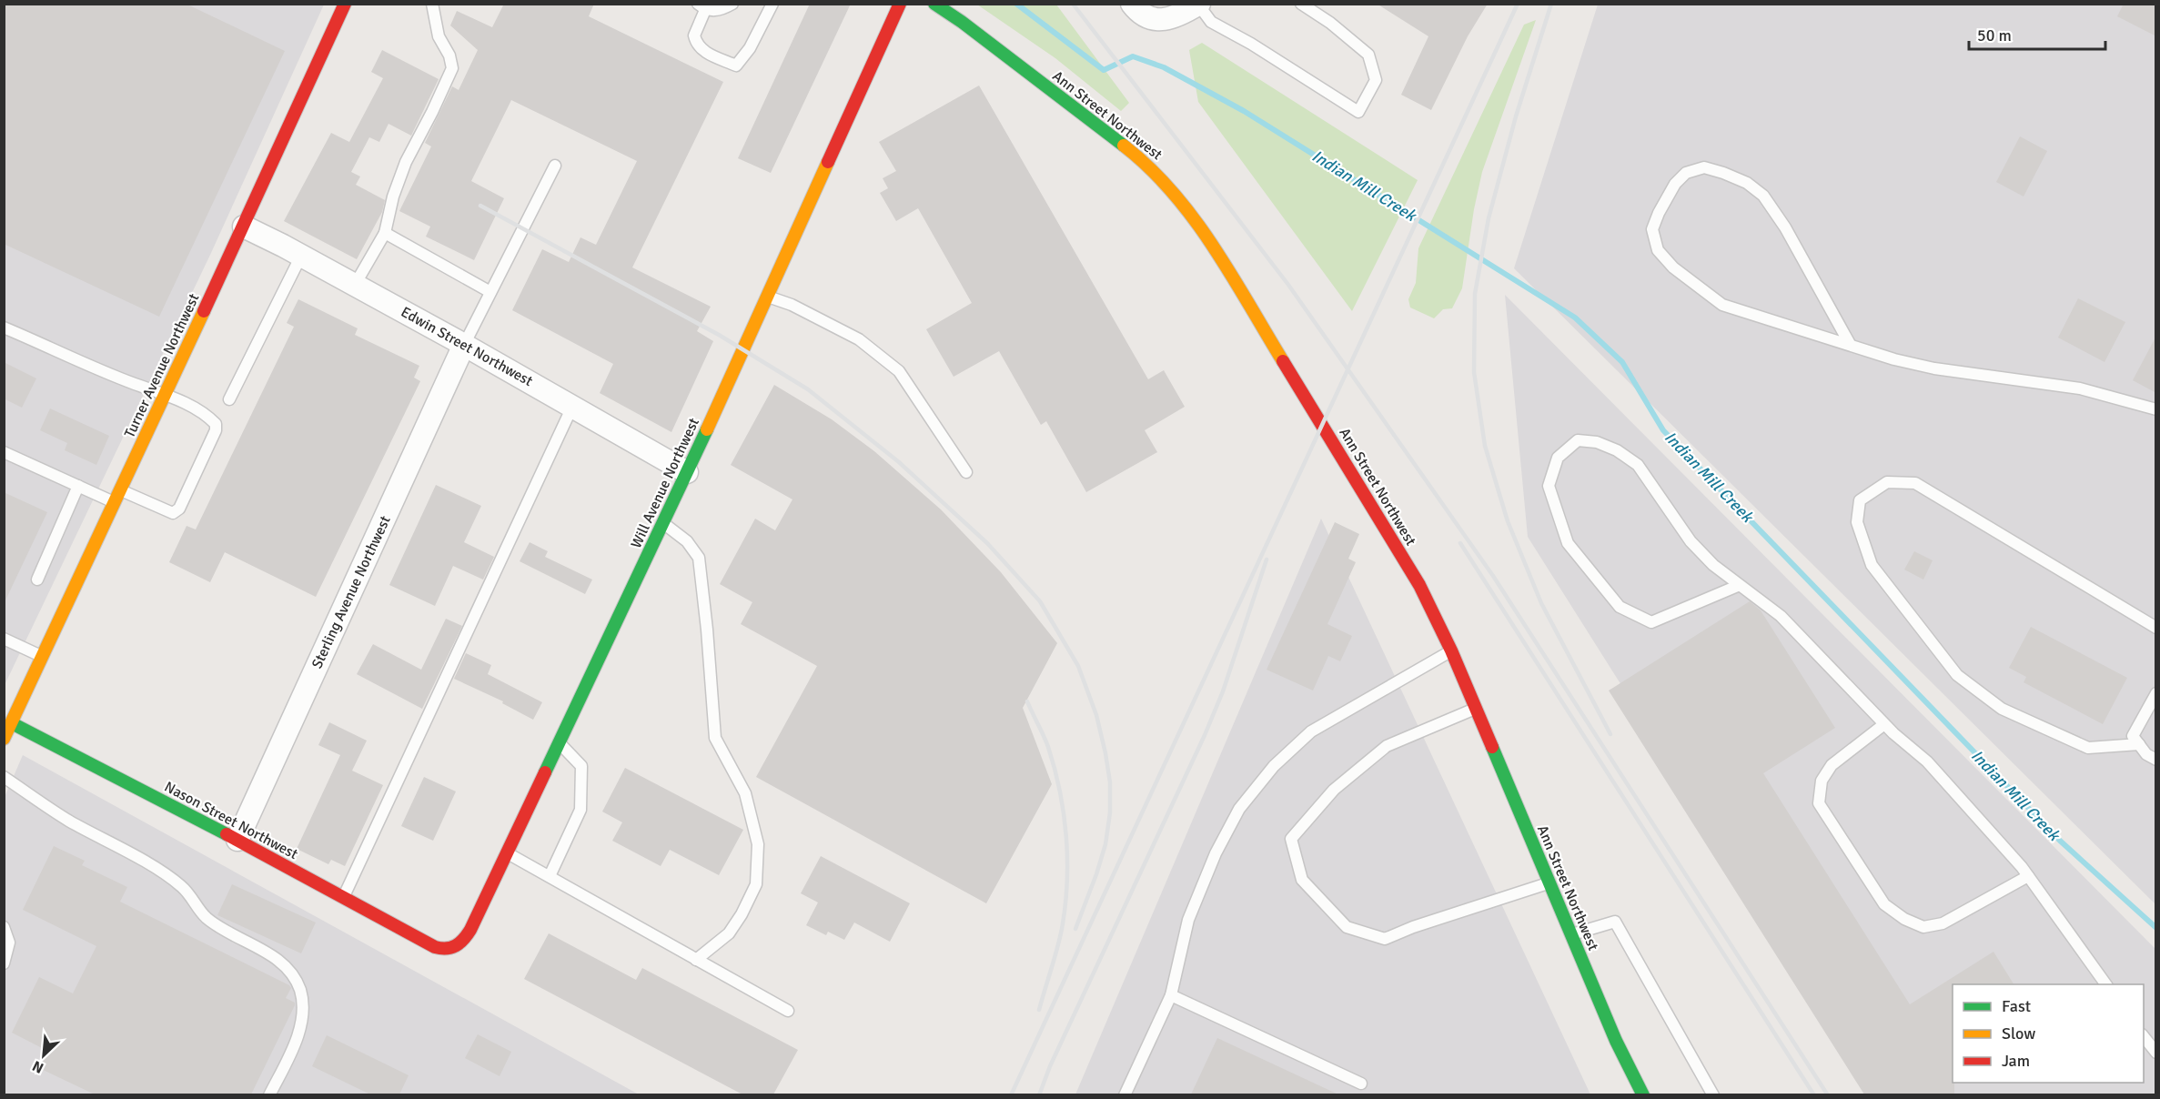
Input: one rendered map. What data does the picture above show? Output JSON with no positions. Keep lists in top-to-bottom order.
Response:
{
  "streets": {
    "street": [
      "Ann Street Northwest",
      "Edwin Street Northwest",
      "Turner Avenue Northwest",
      "Will Avenue Northwest",
      "Sterling Avenue Northwest",
      "Nason Street Northwest"
    ]
  },
  "crossings": [
    ["Edwin Street Northwest", "Turner Avenue Northwest"],
    ["Edwin Street Northwest", "Will Avenue Northwest"],
    ["Edwin Street Northwest", "Sterling Avenue Northwest"],
    ["Turner Avenue Northwest", "Nason Street Northwest"],
    ["Will Avenue Northwest", "Nason Street Northwest"],
    ["Sterling Avenue Northwest", "Nason Street Northwest"]
  ],
  "water": ["Indian Mill Creek"],
  "legend": ["Fast", "Slow", "Jam"],
  "scale_bar": "50 m",
  "north": "bottom left"
}
